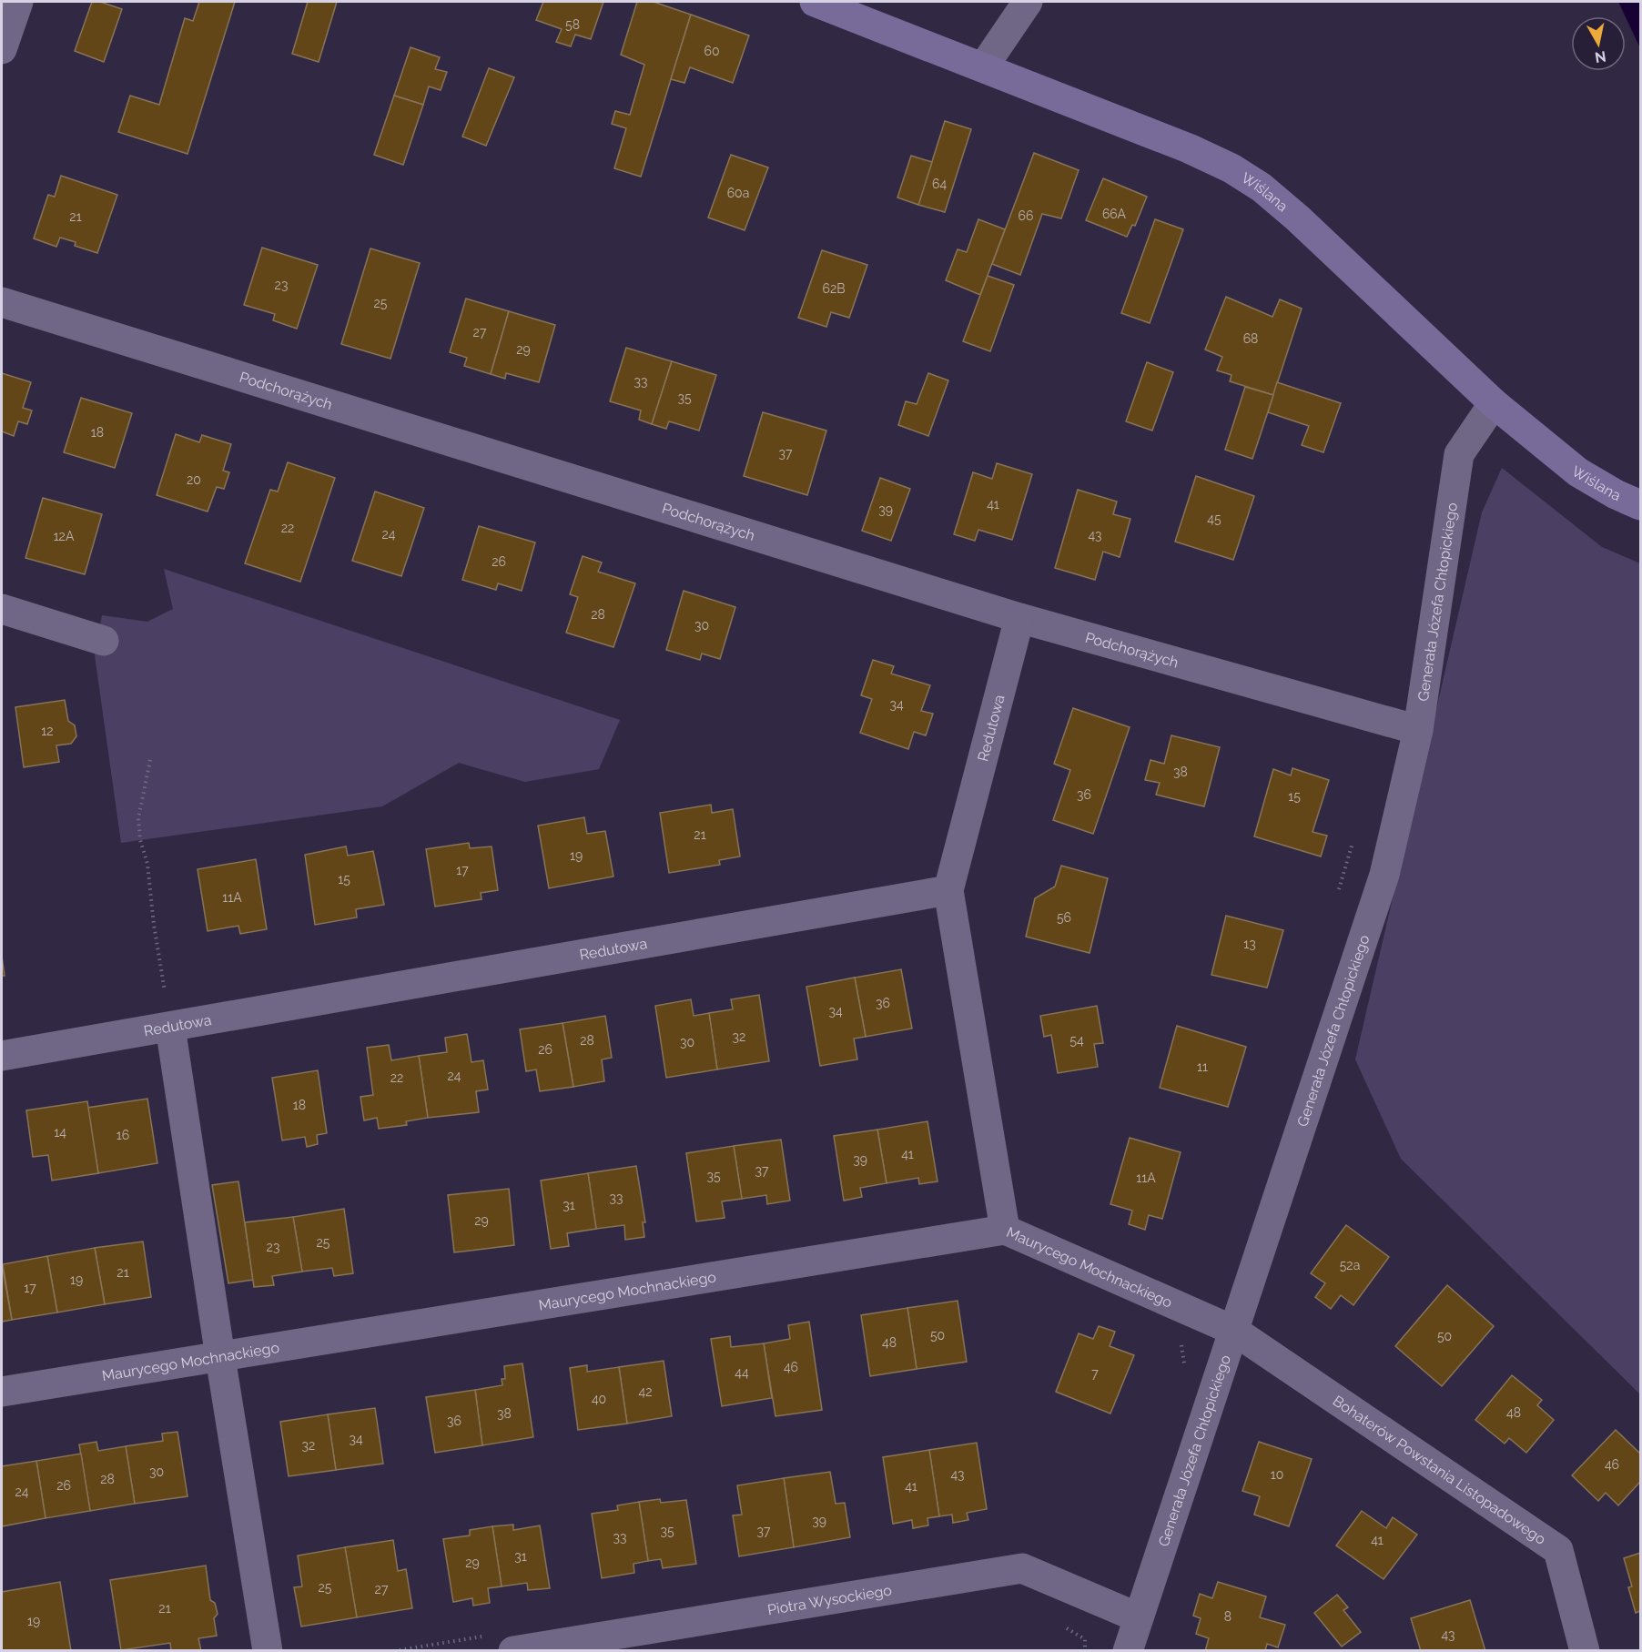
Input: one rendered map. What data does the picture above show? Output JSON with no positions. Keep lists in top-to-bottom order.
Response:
{
  "streets": {
    "street": [
      "Wiślana",
      "Podchorążych",
      "Generała Józefa Chłopickiego",
      "Redutowa",
      "Maurycego Mochnackiego",
      "Bohaterów Powstania Listopadowego",
      "Piotra Wysockiego"
    ]
  },
  "crossings": [
    ["Wiślana", "Generała Józefa Chłopickiego"],
    ["Podchorążych", "Generała Józefa Chłopickiego"],
    ["Podchorążych", "Redutowa"],
    ["Generała Józefa Chłopickiego", "Maurycego Mochnackiego"],
    ["Generała Józefa Chłopickiego", "Bohaterów Powstania Listopadowego"],
    ["Generała Józefa Chłopickiego", "Piotra Wysockiego"],
    ["Maurycego Mochnackiego", "Bohaterów Powstania Listopadowego"]
  ],
  "house_numbers": [
    "58",
    "60",
    "64",
    "60a",
    "66A",
    "66",
    "21",
    "23",
    "62B",
    "25",
    "27",
    "68",
    "29",
    "33",
    "35",
    "18",
    "37",
    "20",
    "41",
    "39",
    "45",
    "22",
    "24",
    "43",
    "12A",
    "26",
    "28",
    "30",
    "34",
    "12",
    "38",
    "36",
    "15",
    "21",
    "19",
    "17",
    "15",
    "11A",
    "56",
    "13",
    "36",
    "34",
    "32",
    "28",
    "54",
    "30",
    "26",
    "11",
    "24",
    "22",
    "18",
    "14",
    "16",
    "41",
    "39",
    "37",
    "35",
    "11A",
    "33",
    "31",
    "29",
    "25",
    "23",
    "52a",
    "21",
    "19",
    "17",
    "50",
    "50",
    "48",
    "46",
    "44",
    "7",
    "42",
    "40",
    "48",
    "38",
    "36",
    "34",
    "32",
    "46",
    "30",
    "43",
    "10",
    "28",
    "26",
    "41",
    "24",
    "39",
    "35",
    "37",
    "33",
    "41",
    "31",
    "29",
    "25",
    "27",
    "21",
    "8",
    "19",
    "43"
  ],
  "north": "bottom"
}
